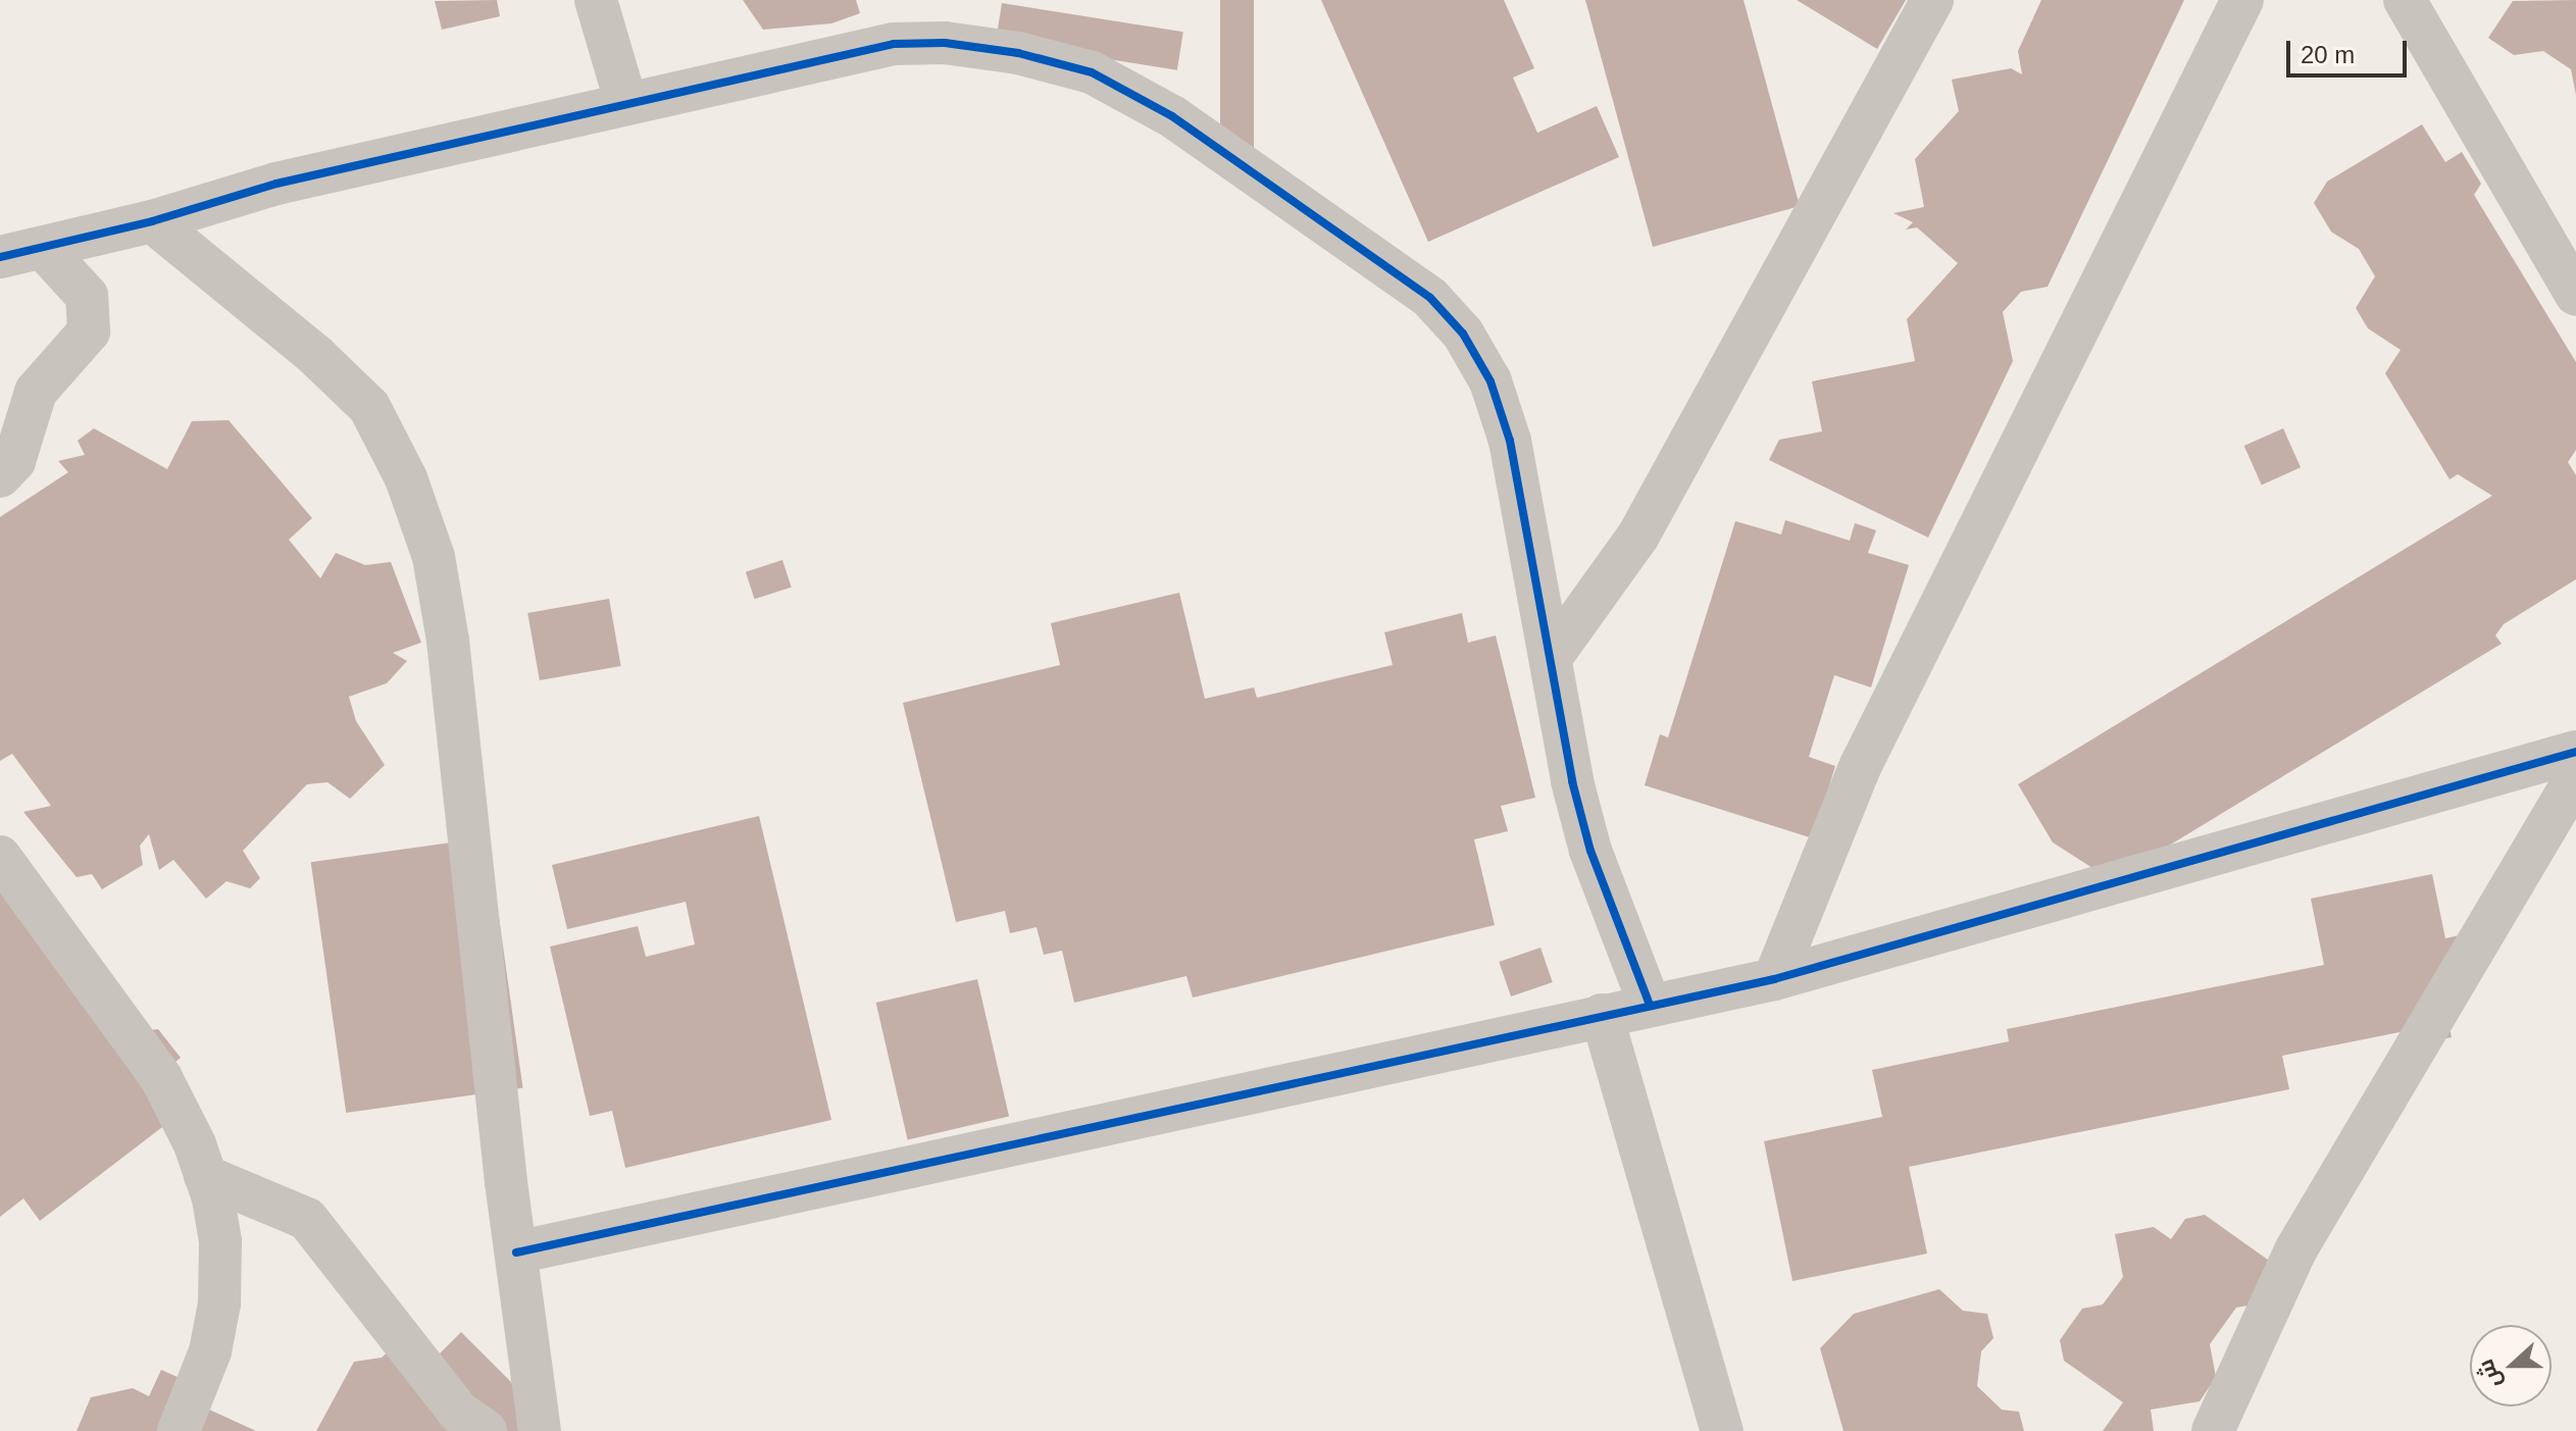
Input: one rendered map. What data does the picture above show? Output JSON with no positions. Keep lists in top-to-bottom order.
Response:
{
  "scale_bar": "20 m",
  "north": "left"
}
